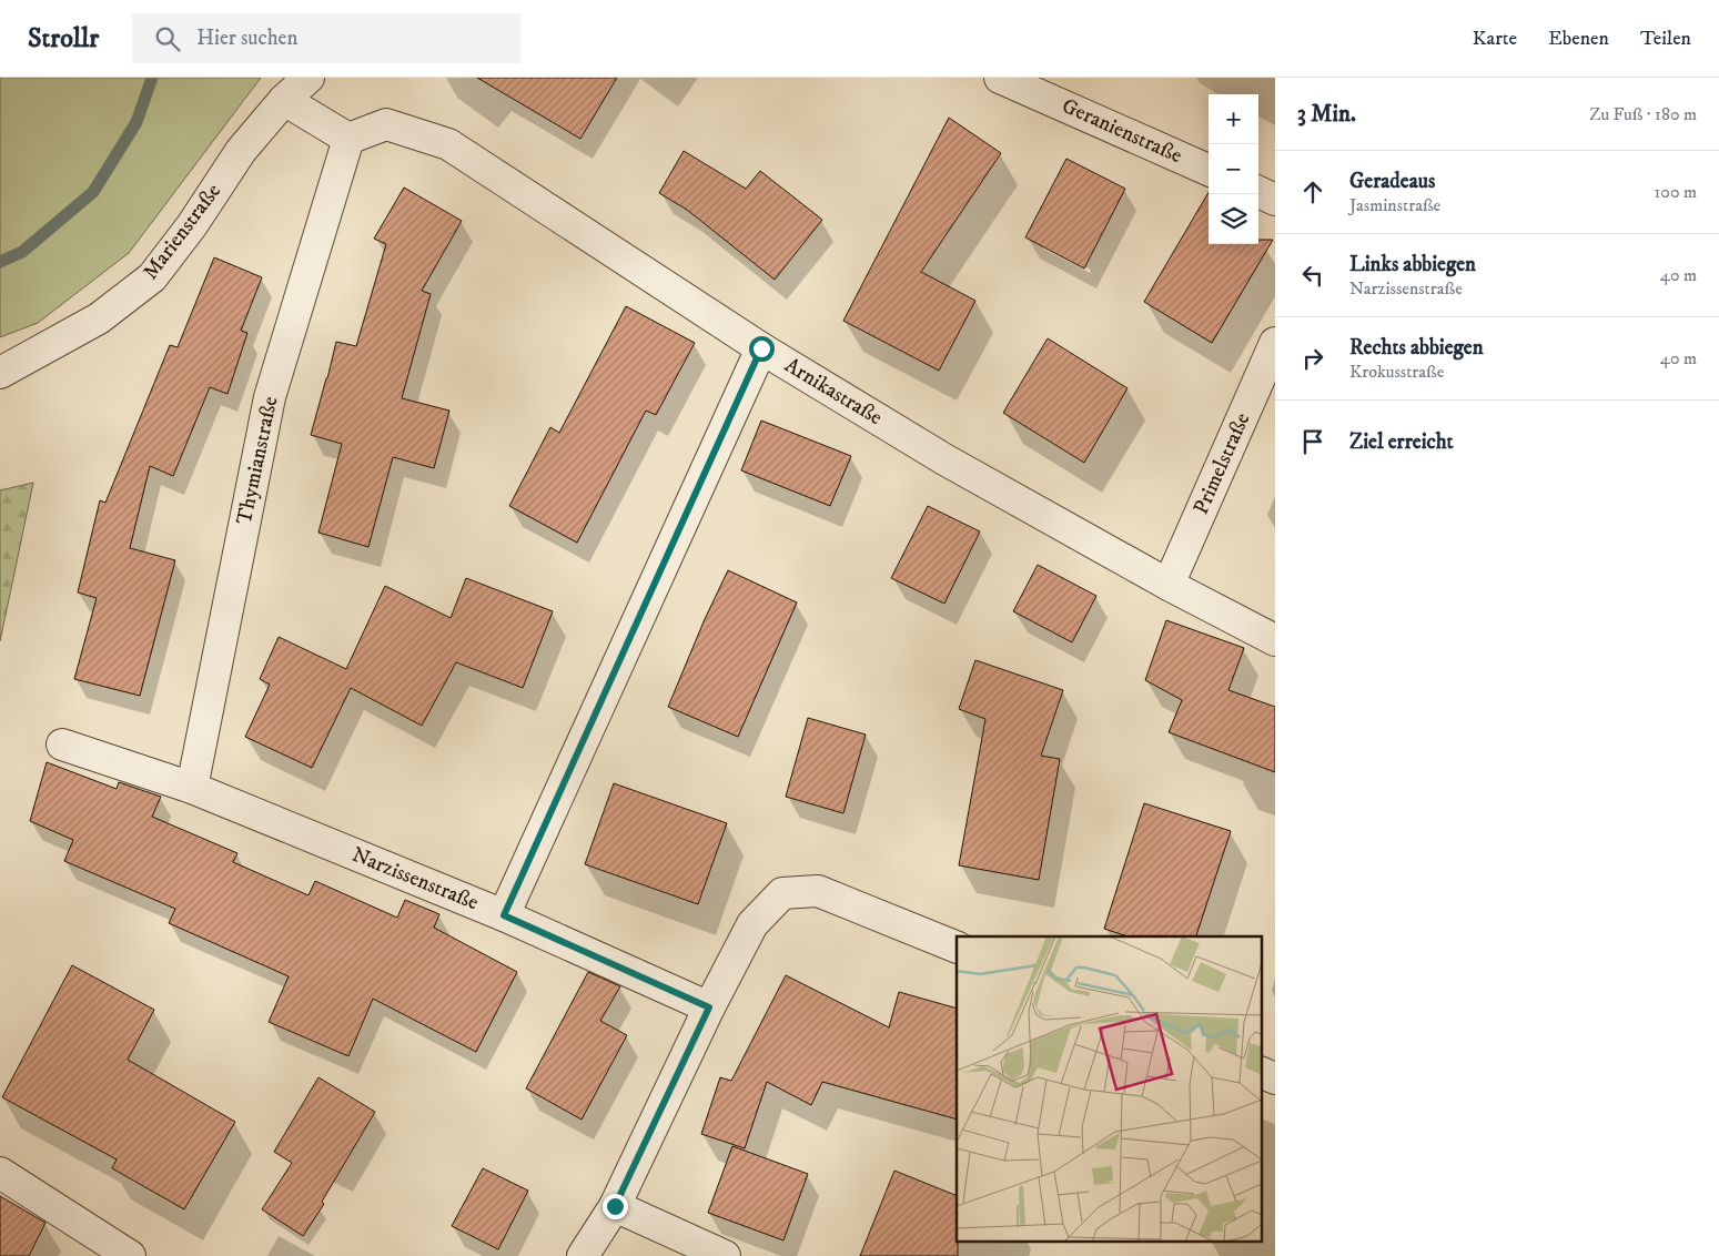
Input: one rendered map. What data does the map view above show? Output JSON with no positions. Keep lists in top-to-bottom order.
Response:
{
  "streets": {
    "street": [
      "Geranienstraße",
      "Marienstraße",
      "Arnikastraße",
      "Thymianstraße",
      "Primelstraße",
      "Narzissenstraße"
    ]
  },
  "crossings": [
    ["Arnikastraße", "Thymianstraße"],
    ["Arnikastraße", "Primelstraße"],
    ["Thymianstraße", "Narzissenstraße"]
  ],
  "page": {
    "header": "Strollr",
    "search": "Hier suchen",
    "nav": ["Karte", "Ebenen", "Teilen"],
    "heading": ["3 Min.", "Zu Fuß · 180 m"],
    "map_buttons": ["+", "−"],
    "list": [
      ["Geradeaus", "Jasminstraße", "100 m"],
      ["Links abbiegen", "Narzissenstraße", "40 m"],
      ["Rechts abbiegen", "Krokusstraße", "40 m"],
      "Ziel erreicht"
    ]
  }
}
